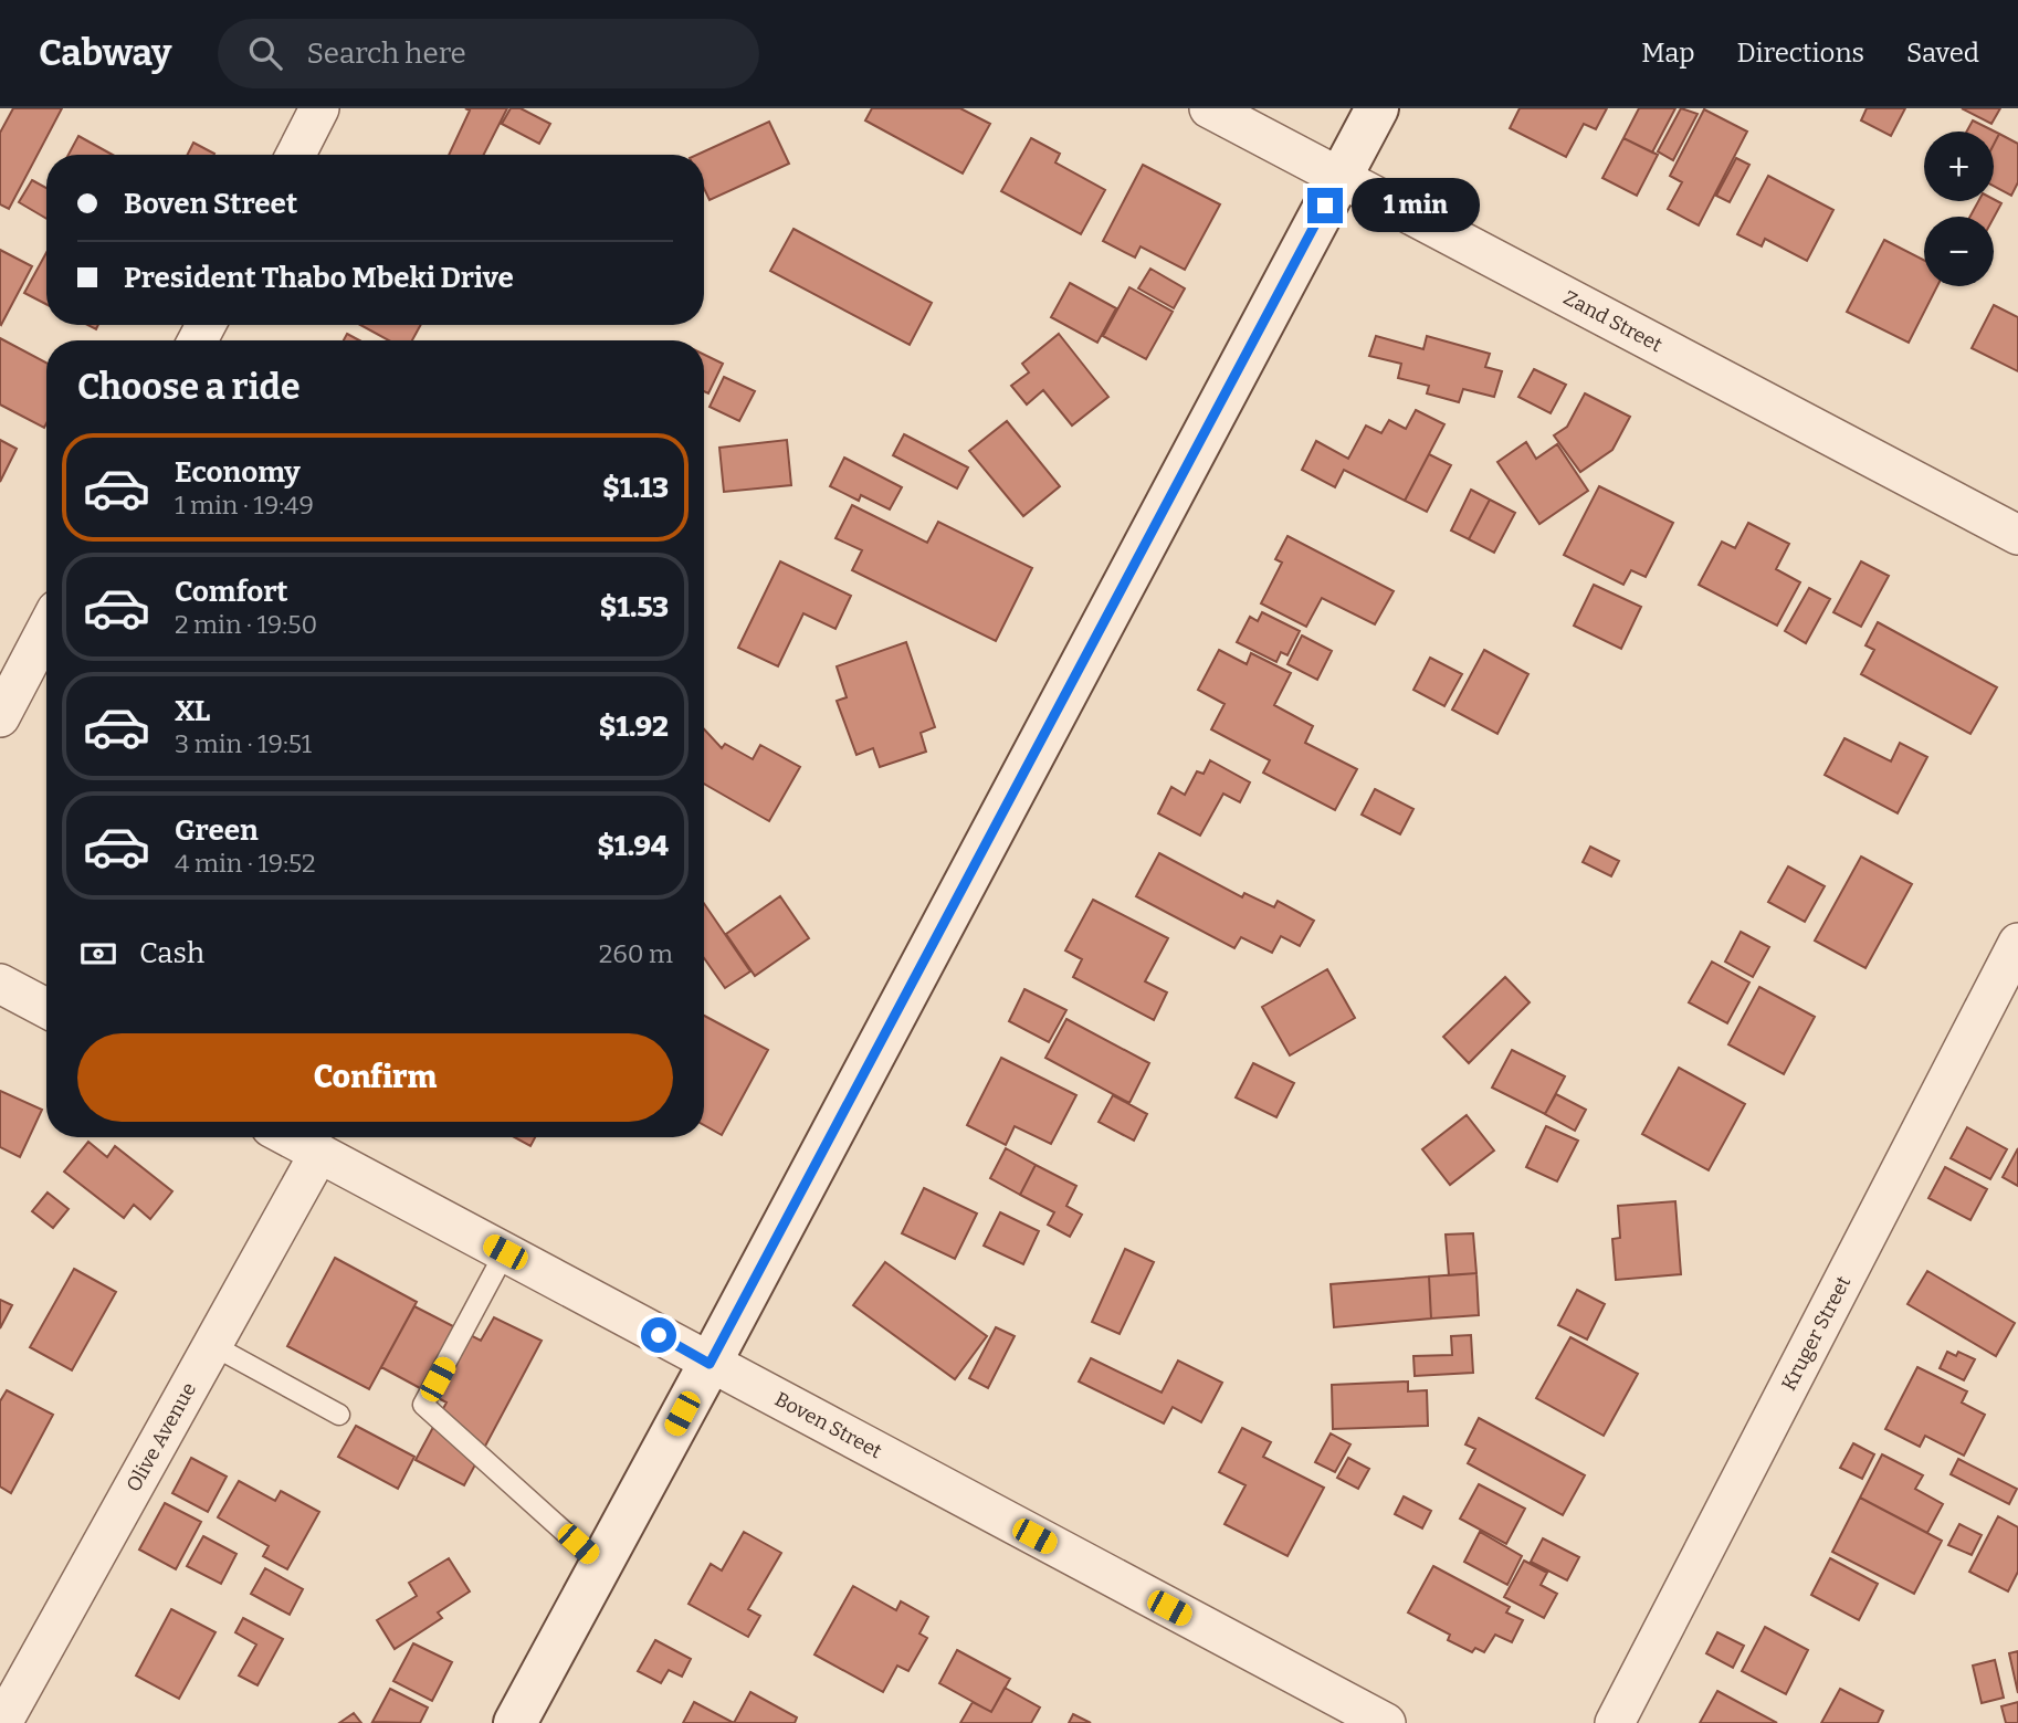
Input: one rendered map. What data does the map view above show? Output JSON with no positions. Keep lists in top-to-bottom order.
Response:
{
  "streets": {
    "street": [
      "Zand Street",
      "Kruger Street",
      "Boven Street",
      "Olive Avenue"
    ]
  },
  "crossings": [
    ["Boven Street", "Olive Avenue"]
  ],
  "page": {
    "header": "Cabway",
    "search": "Search here",
    "nav": ["Map", "Directions", "Saved"],
    "map_buttons": ["+", "−"],
    "banner": ["Boven Street", "President Thabo Mbeki Drive"],
    "bubble": "1 min",
    "heading": "Choose a ride",
    "list": [
      {
        "name": "Economy",
        "note": "1 min · 19:49",
        "value": "$1.13"
      },
      {
        "name": "Comfort",
        "note": "2 min · 19:50",
        "value": "$1.53"
      },
      {
        "name": "XL",
        "note": "3 min · 19:51",
        "value": "$1.92"
      },
      {
        "name": "Green",
        "note": "4 min · 19:52",
        "value": "$1.94"
      }
    ],
    "pay": ["Cash", "260 m"],
    "buttons": "Confirm"
  }
}
